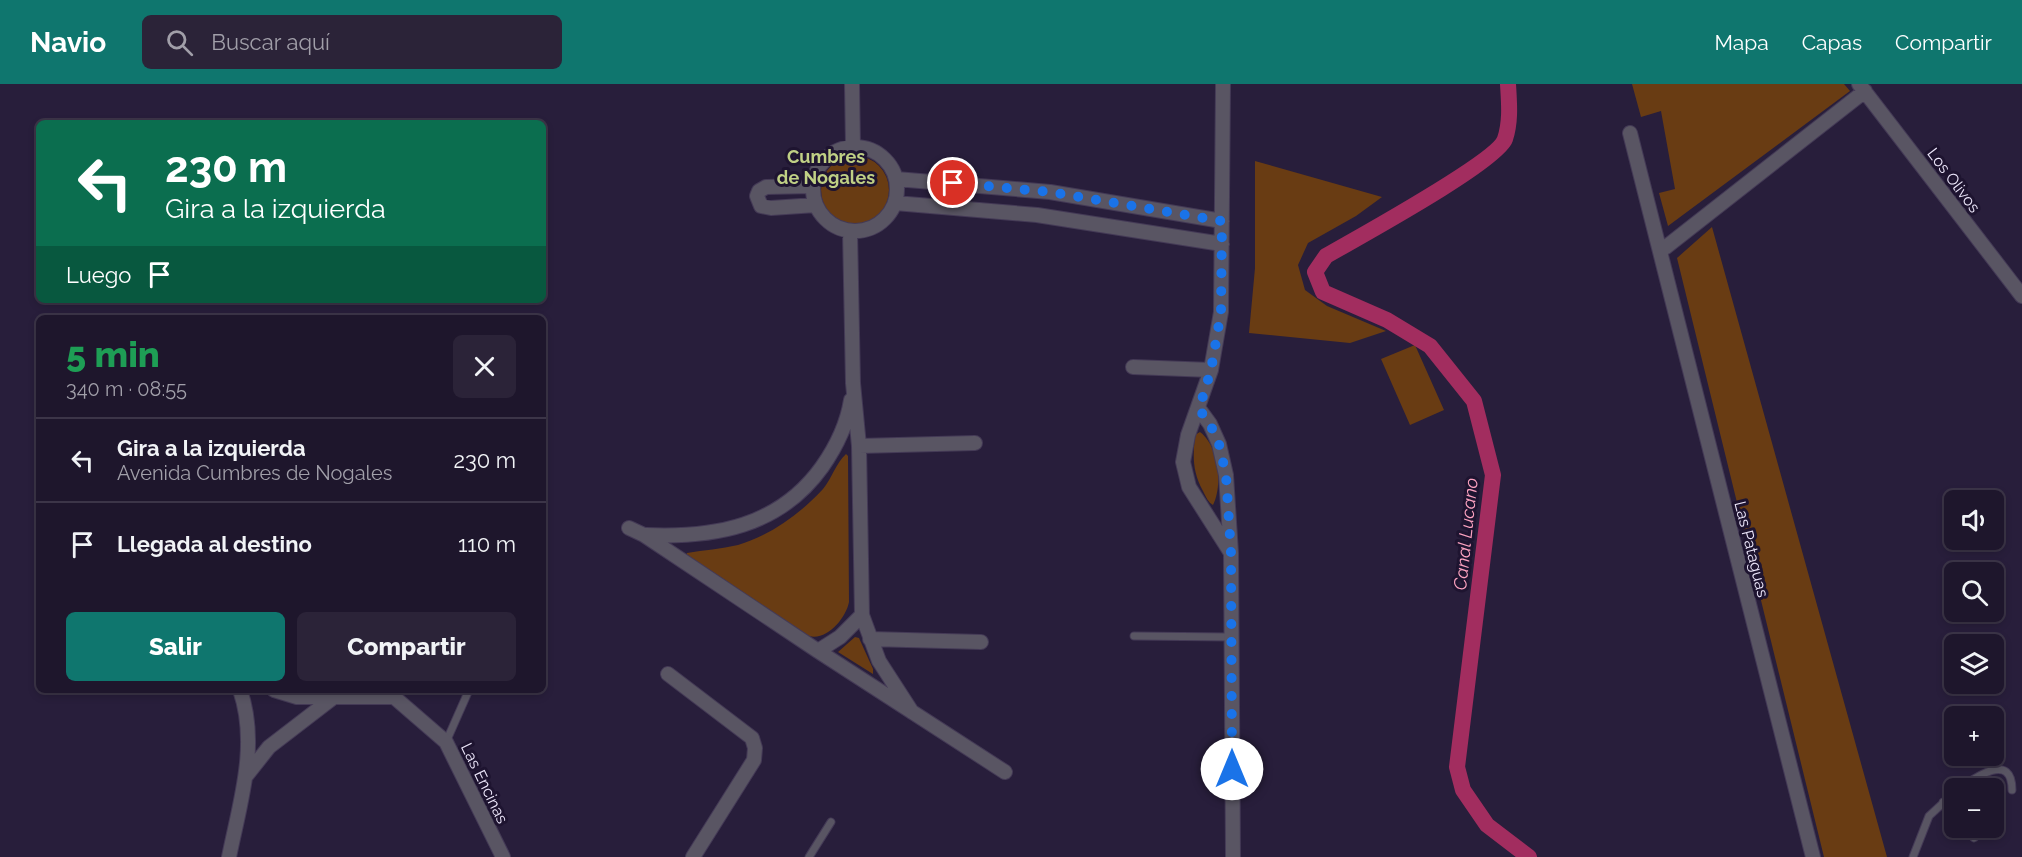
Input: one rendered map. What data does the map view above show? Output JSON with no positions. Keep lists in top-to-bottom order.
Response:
{
  "streets": {
    "street": ["Los Olivos", "Las Pataguas", "Las Encinas"]
  },
  "districts": ["Cumbres de Nogales"],
  "water": ["Canal Lucano"],
  "page": {
    "header": "Navio",
    "search": "Buscar aquí",
    "nav": ["Mapa", "Capas", "Compartir"],
    "turn": ["230 m", "Gira a la izquierda"],
    "then": "Luego",
    "heading": ["5 min", "340 m · 08:55"],
    "list": [
      {
        "name": "Gira a la izquierda",
        "note": "Avenida Cumbres de Nogales",
        "value": "230 m"
      },
      {
        "name": "Llegada al destino",
        "value": "110 m"
      }
    ],
    "map_buttons": ["+", "−"],
    "buttons": ["Salir", "Compartir"]
  }
}
